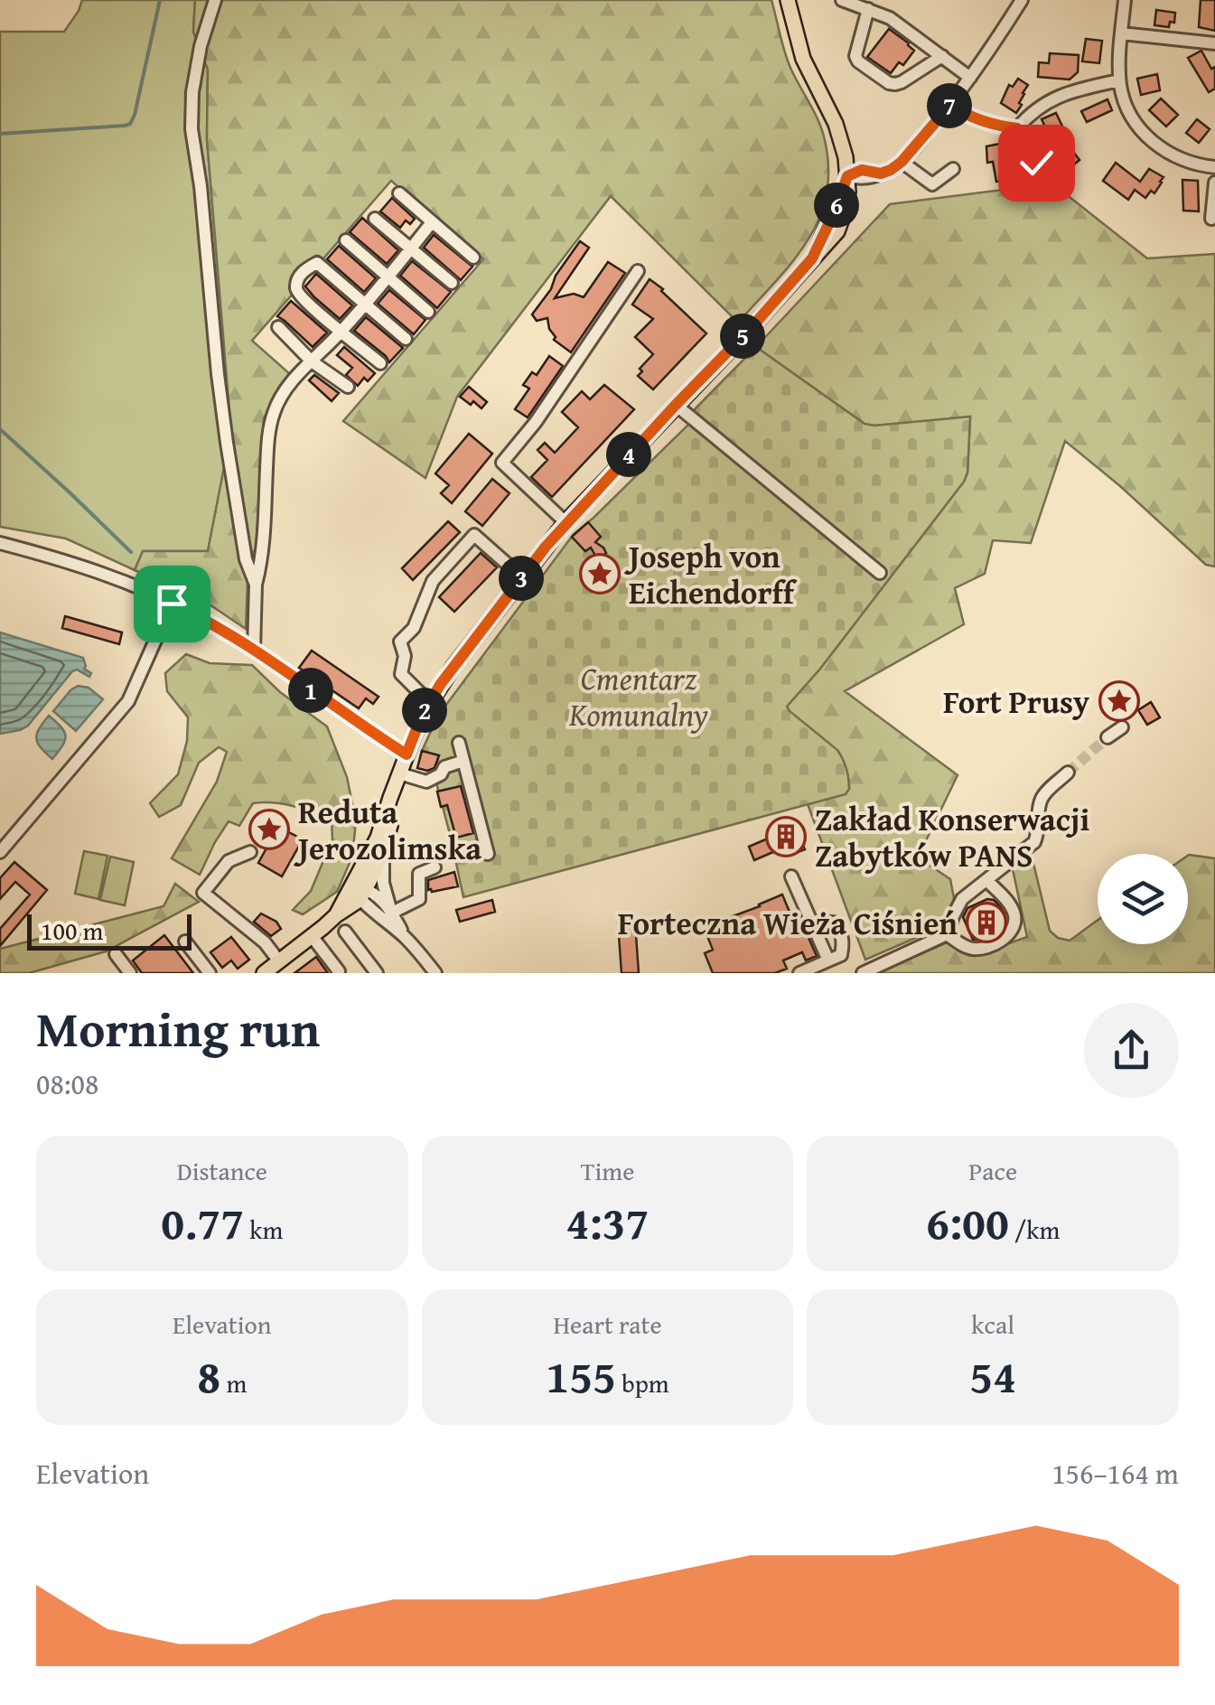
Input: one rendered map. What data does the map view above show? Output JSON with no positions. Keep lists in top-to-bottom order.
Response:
{
  "parks": ["Cmentarz Komunalny"],
  "places": {
    "place": ["Joseph von Eichendorff", "Fort Prusy", "Reduta Jerozolimska"],
    "building": ["Zakład Konserwacji Zabytków PANS", "Forteczna Wieża Ciśnień"]
  },
  "scale_bar": "100 m",
  "page": {
    "pins": [
      "7",
      "6",
      "5",
      "4",
      "3",
      "1",
      "2"
    ],
    "scale": "100 m",
    "heading": ["Morning run", "08:08"],
    "stats": [
      ["Distance", "0.77 km"],
      ["Time", "4:37"],
      ["Pace", "6:00 /km"],
      ["Elevation", "8 m"],
      ["Heart rate", "155 bpm"],
      ["kcal", "54"]
    ],
    "chart": ["Elevation", "156–164 m"]
  }
}
